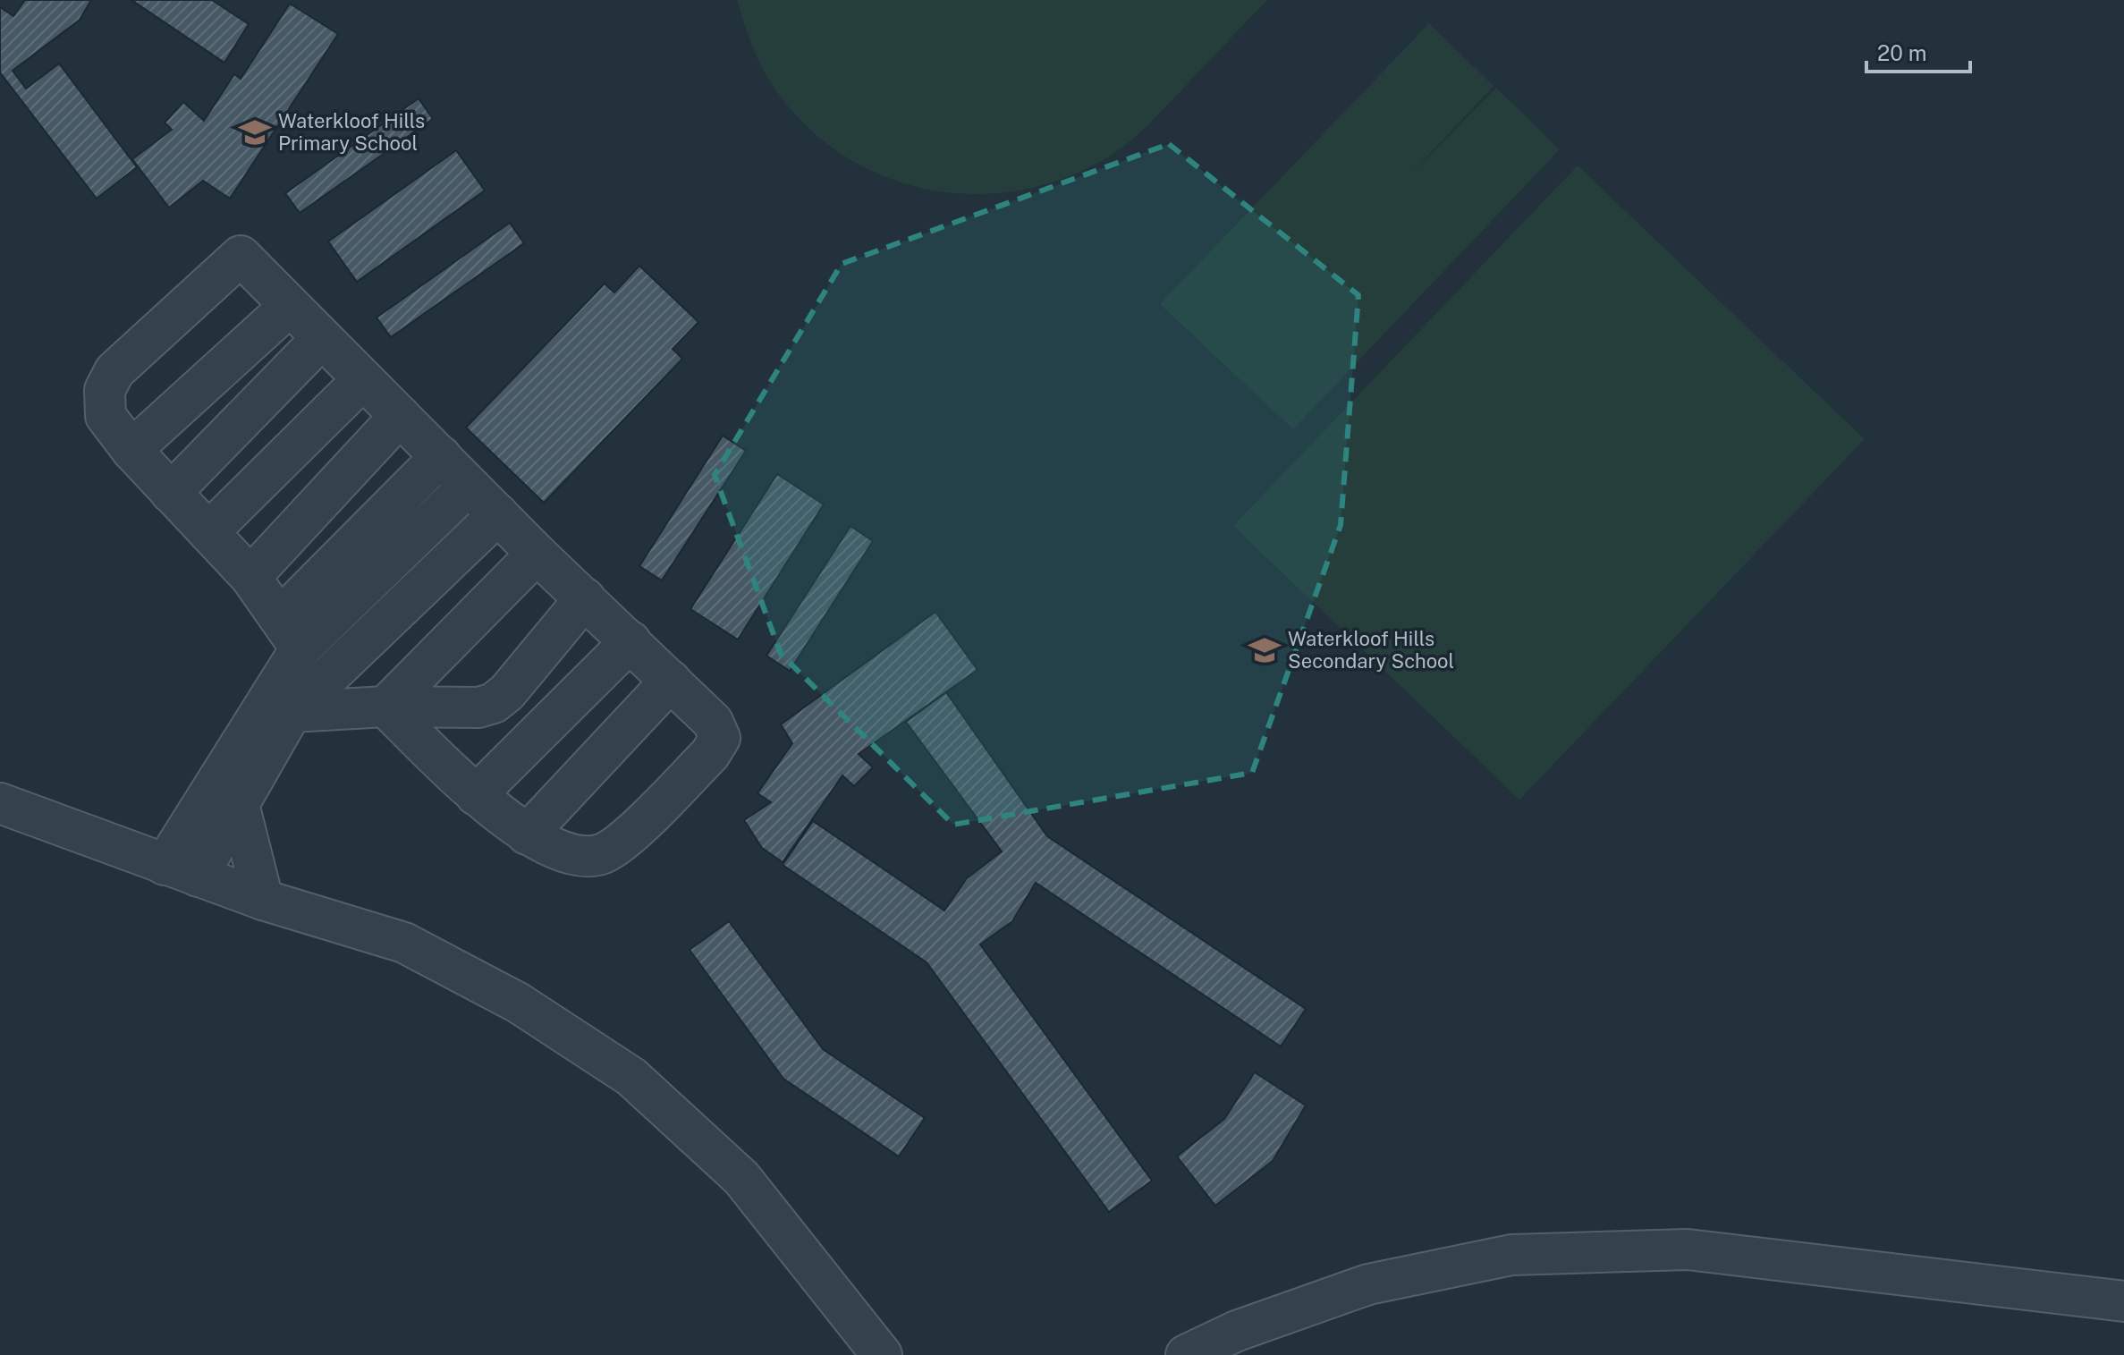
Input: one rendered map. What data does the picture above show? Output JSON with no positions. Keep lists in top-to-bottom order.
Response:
{
  "places": {
    "school or university": ["Waterkloof Hills Primary School", "Waterkloof Hills Secondary School"]
  },
  "scale_bar": "20 m"
}
